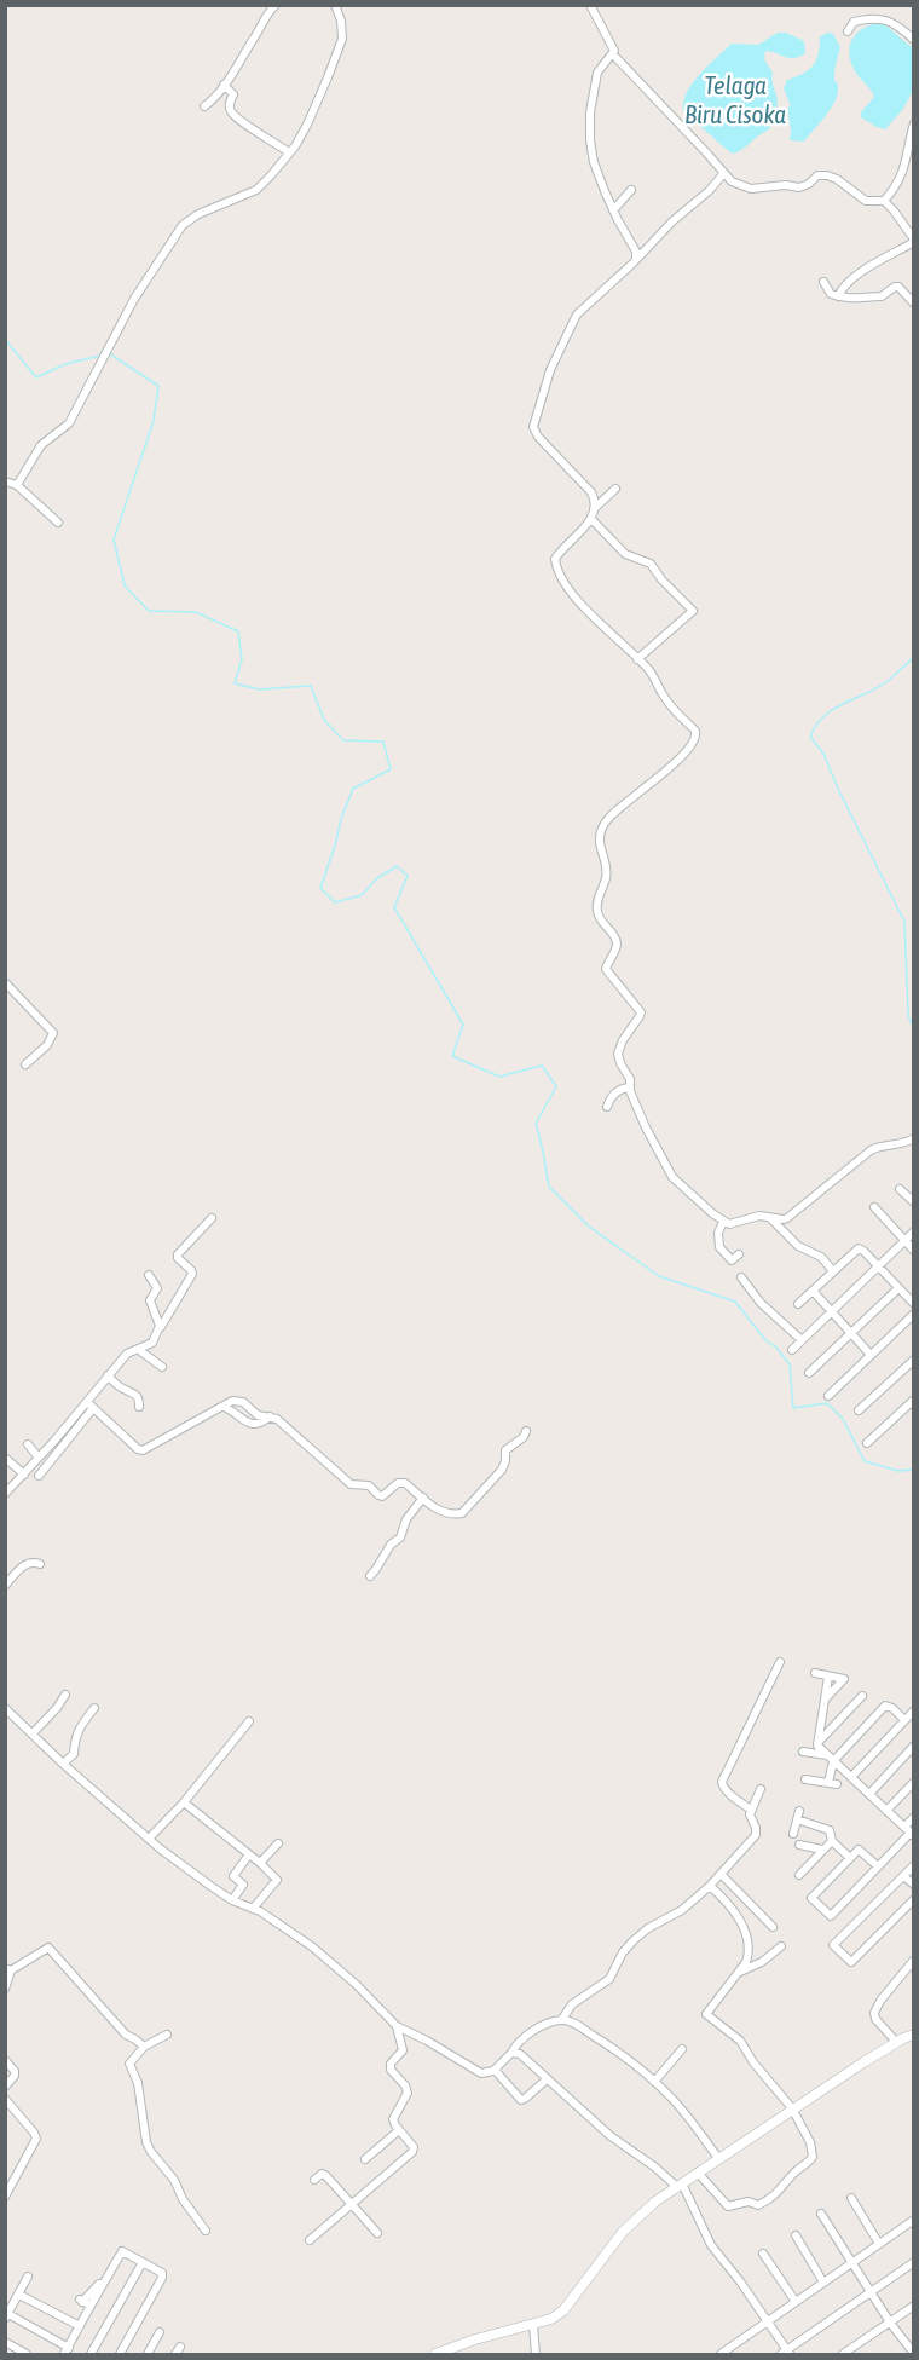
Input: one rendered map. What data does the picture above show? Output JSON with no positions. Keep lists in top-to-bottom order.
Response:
{
  "water": ["Telaga Biru Cisoka"]
}
